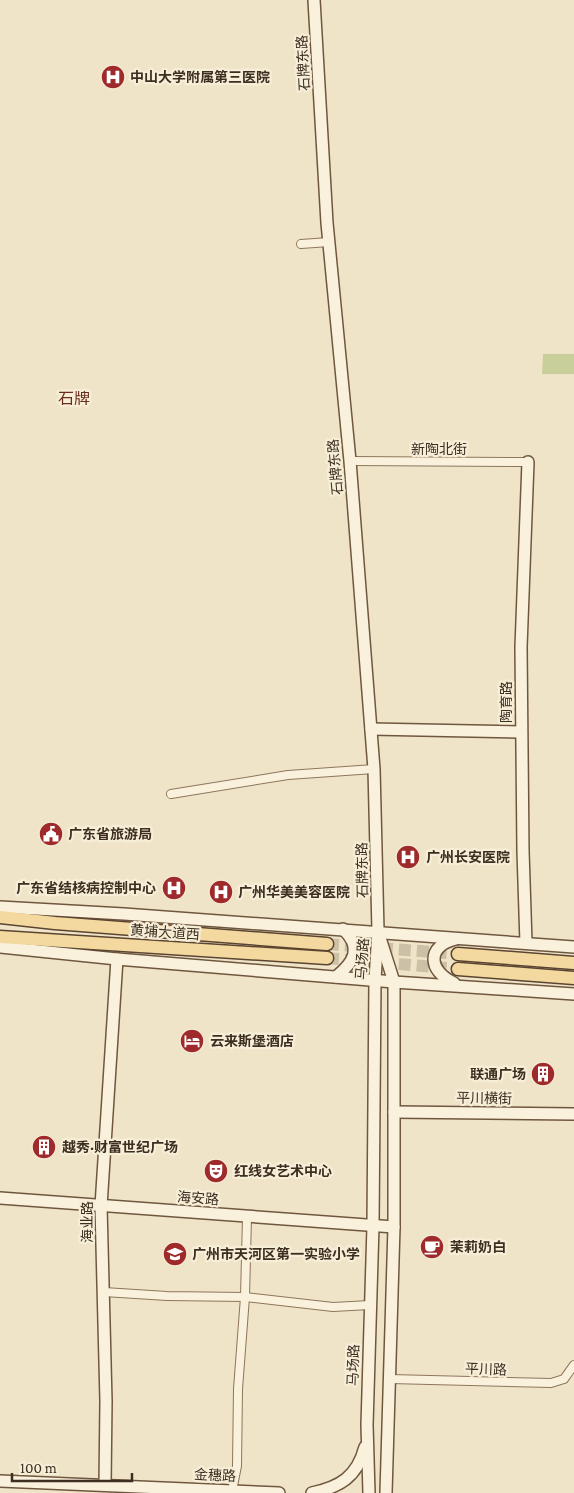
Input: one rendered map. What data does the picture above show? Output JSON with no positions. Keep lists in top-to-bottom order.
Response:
{
  "streets": {
    "main road": [
      "石牌东路",
      "陶育路",
      "黄埔大道西",
      "马场路",
      "平川横街",
      "海安路",
      "海业路",
      "金穗路"
    ],
    "street": ["新陶北街", "平川路"]
  },
  "crossings": [
    ["石牌东路", "新陶北街"],
    ["石牌东路", "马场路"],
    ["新陶北街", "陶育路"],
    ["马场路", "平川横街"],
    ["马场路", "海安路"],
    ["马场路", "平川路"],
    ["海安路", "海业路"],
    ["海业路", "金穗路"]
  ],
  "districts": ["石牌"],
  "places": {
    "hospital": [
      "中山大学附属第三医院",
      "广州长安医院",
      "广东省结核病控制中心",
      "广州华美美容医院"
    ],
    "public building": ["广东省旅游局"],
    "hotel": ["云来斯堡酒店"],
    "building": ["联通广场", "越秀·财富世纪广场"],
    "theatre": ["红线女艺术中心"],
    "cafe": ["茉莉奶白"],
    "school or university": ["广州市天河区第一实验小学"]
  },
  "scale_bar": "100 m"
}
